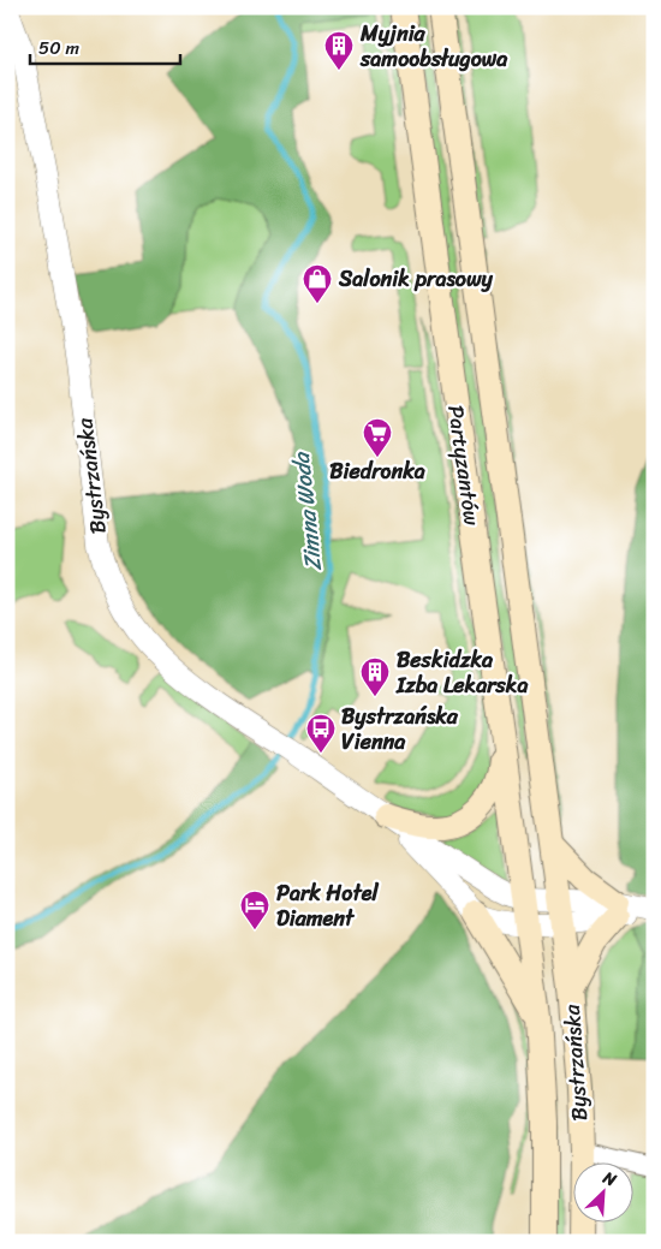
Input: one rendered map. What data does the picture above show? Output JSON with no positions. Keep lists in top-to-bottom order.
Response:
{
  "streets": {
    "main road": ["Partyzantów", "Bystrzańska"]
  },
  "crossings": [
    ["Partyzantów", "Bystrzańska"]
  ],
  "water": ["Zimna Woda"],
  "places": {
    "building": ["Myjnia samoobsługowa", "Beskidzka Izba Lekarska"],
    "shop": ["Salonik prasowy"],
    "supermarket": ["Biedronka"],
    "bus stop": ["Bystrzańska Vienna"],
    "hotel": ["Park Hotel Diament"]
  },
  "scale_bar": "50 m",
  "north": "top right"
}
